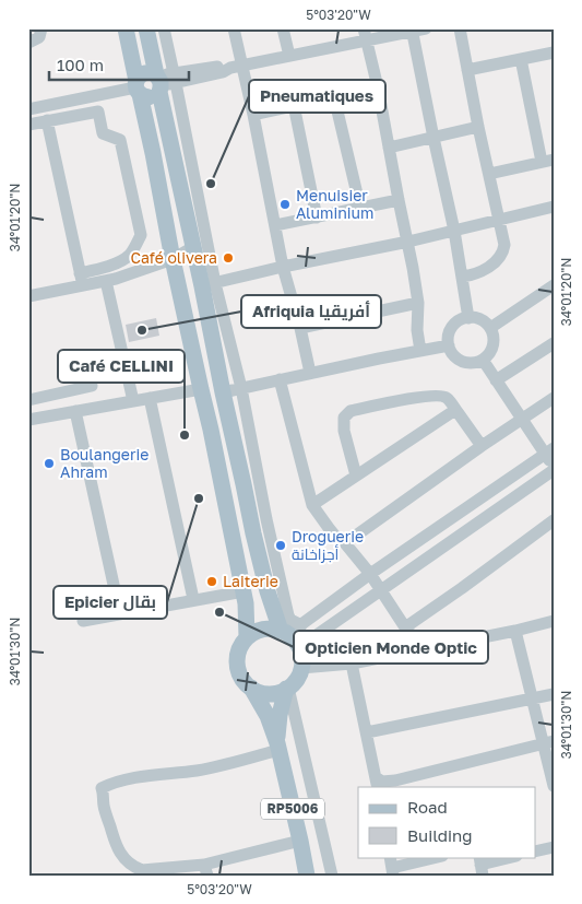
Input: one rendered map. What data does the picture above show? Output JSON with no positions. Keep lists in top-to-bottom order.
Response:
{
  "streets": {
    "main road": ["RP5006"]
  },
  "places": [
    "Pneumatiques",
    "Menuisier Aluminium",
    "Café olivera",
    "Afriquia أفريقيا",
    "Café CELLINI",
    "Boulangerie Ahram",
    "Epicier بقال",
    "Droguerie أجزاخانة",
    "Laiterie",
    "Opticien Monde Optic"
  ],
  "legend": ["Road", "Building"],
  "scale_bar": "100 m",
  "coordinates": ["5°03'20\"W", "34°01'20\"N", "34°01'30\"N"]
}
